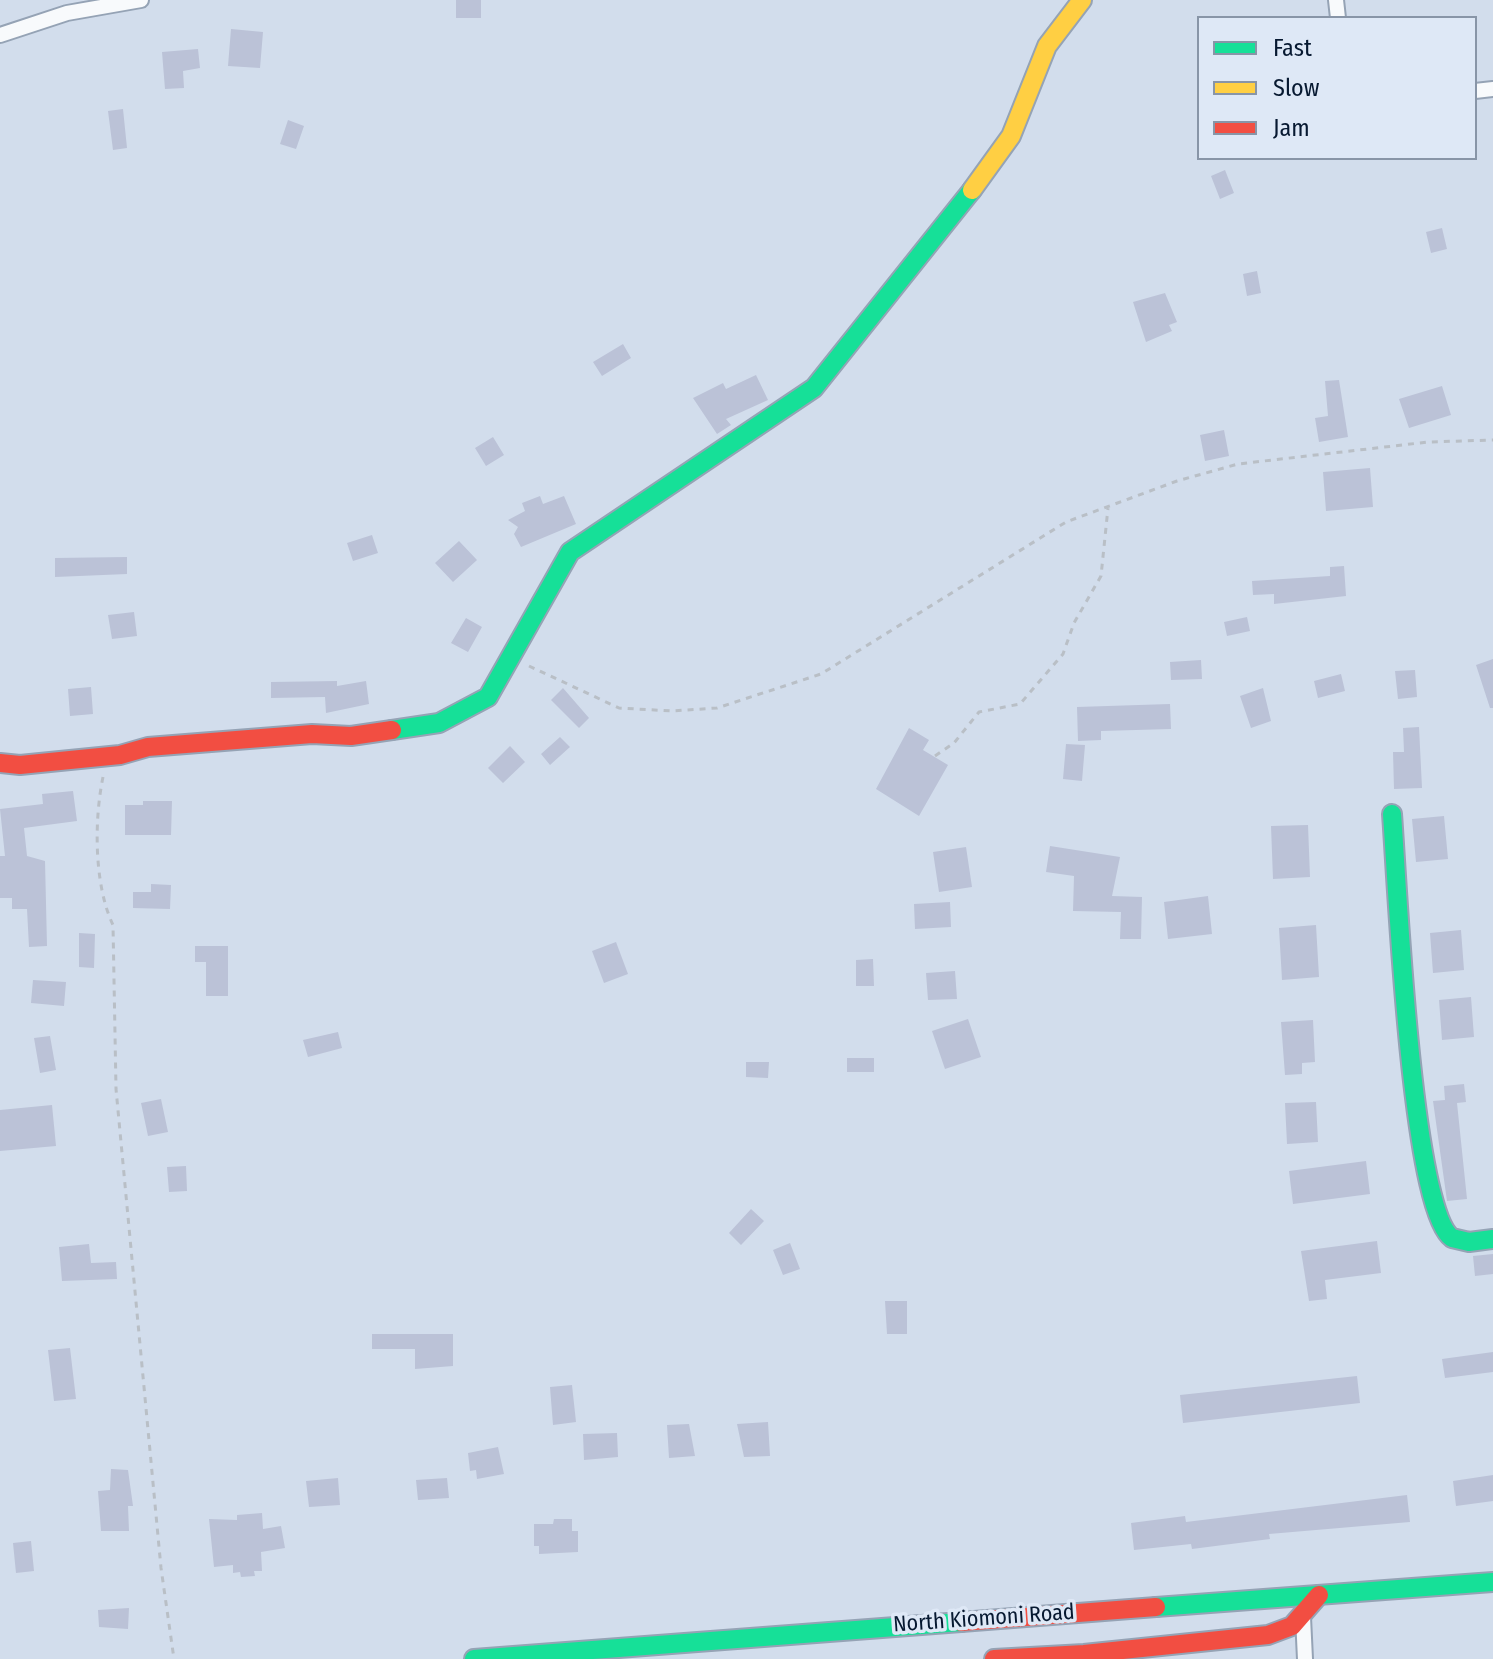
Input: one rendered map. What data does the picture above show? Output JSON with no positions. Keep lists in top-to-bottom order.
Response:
{
  "streets": {
    "street": ["North Kiomoni Road"]
  },
  "legend": ["Fast", "Slow", "Jam"]
}
